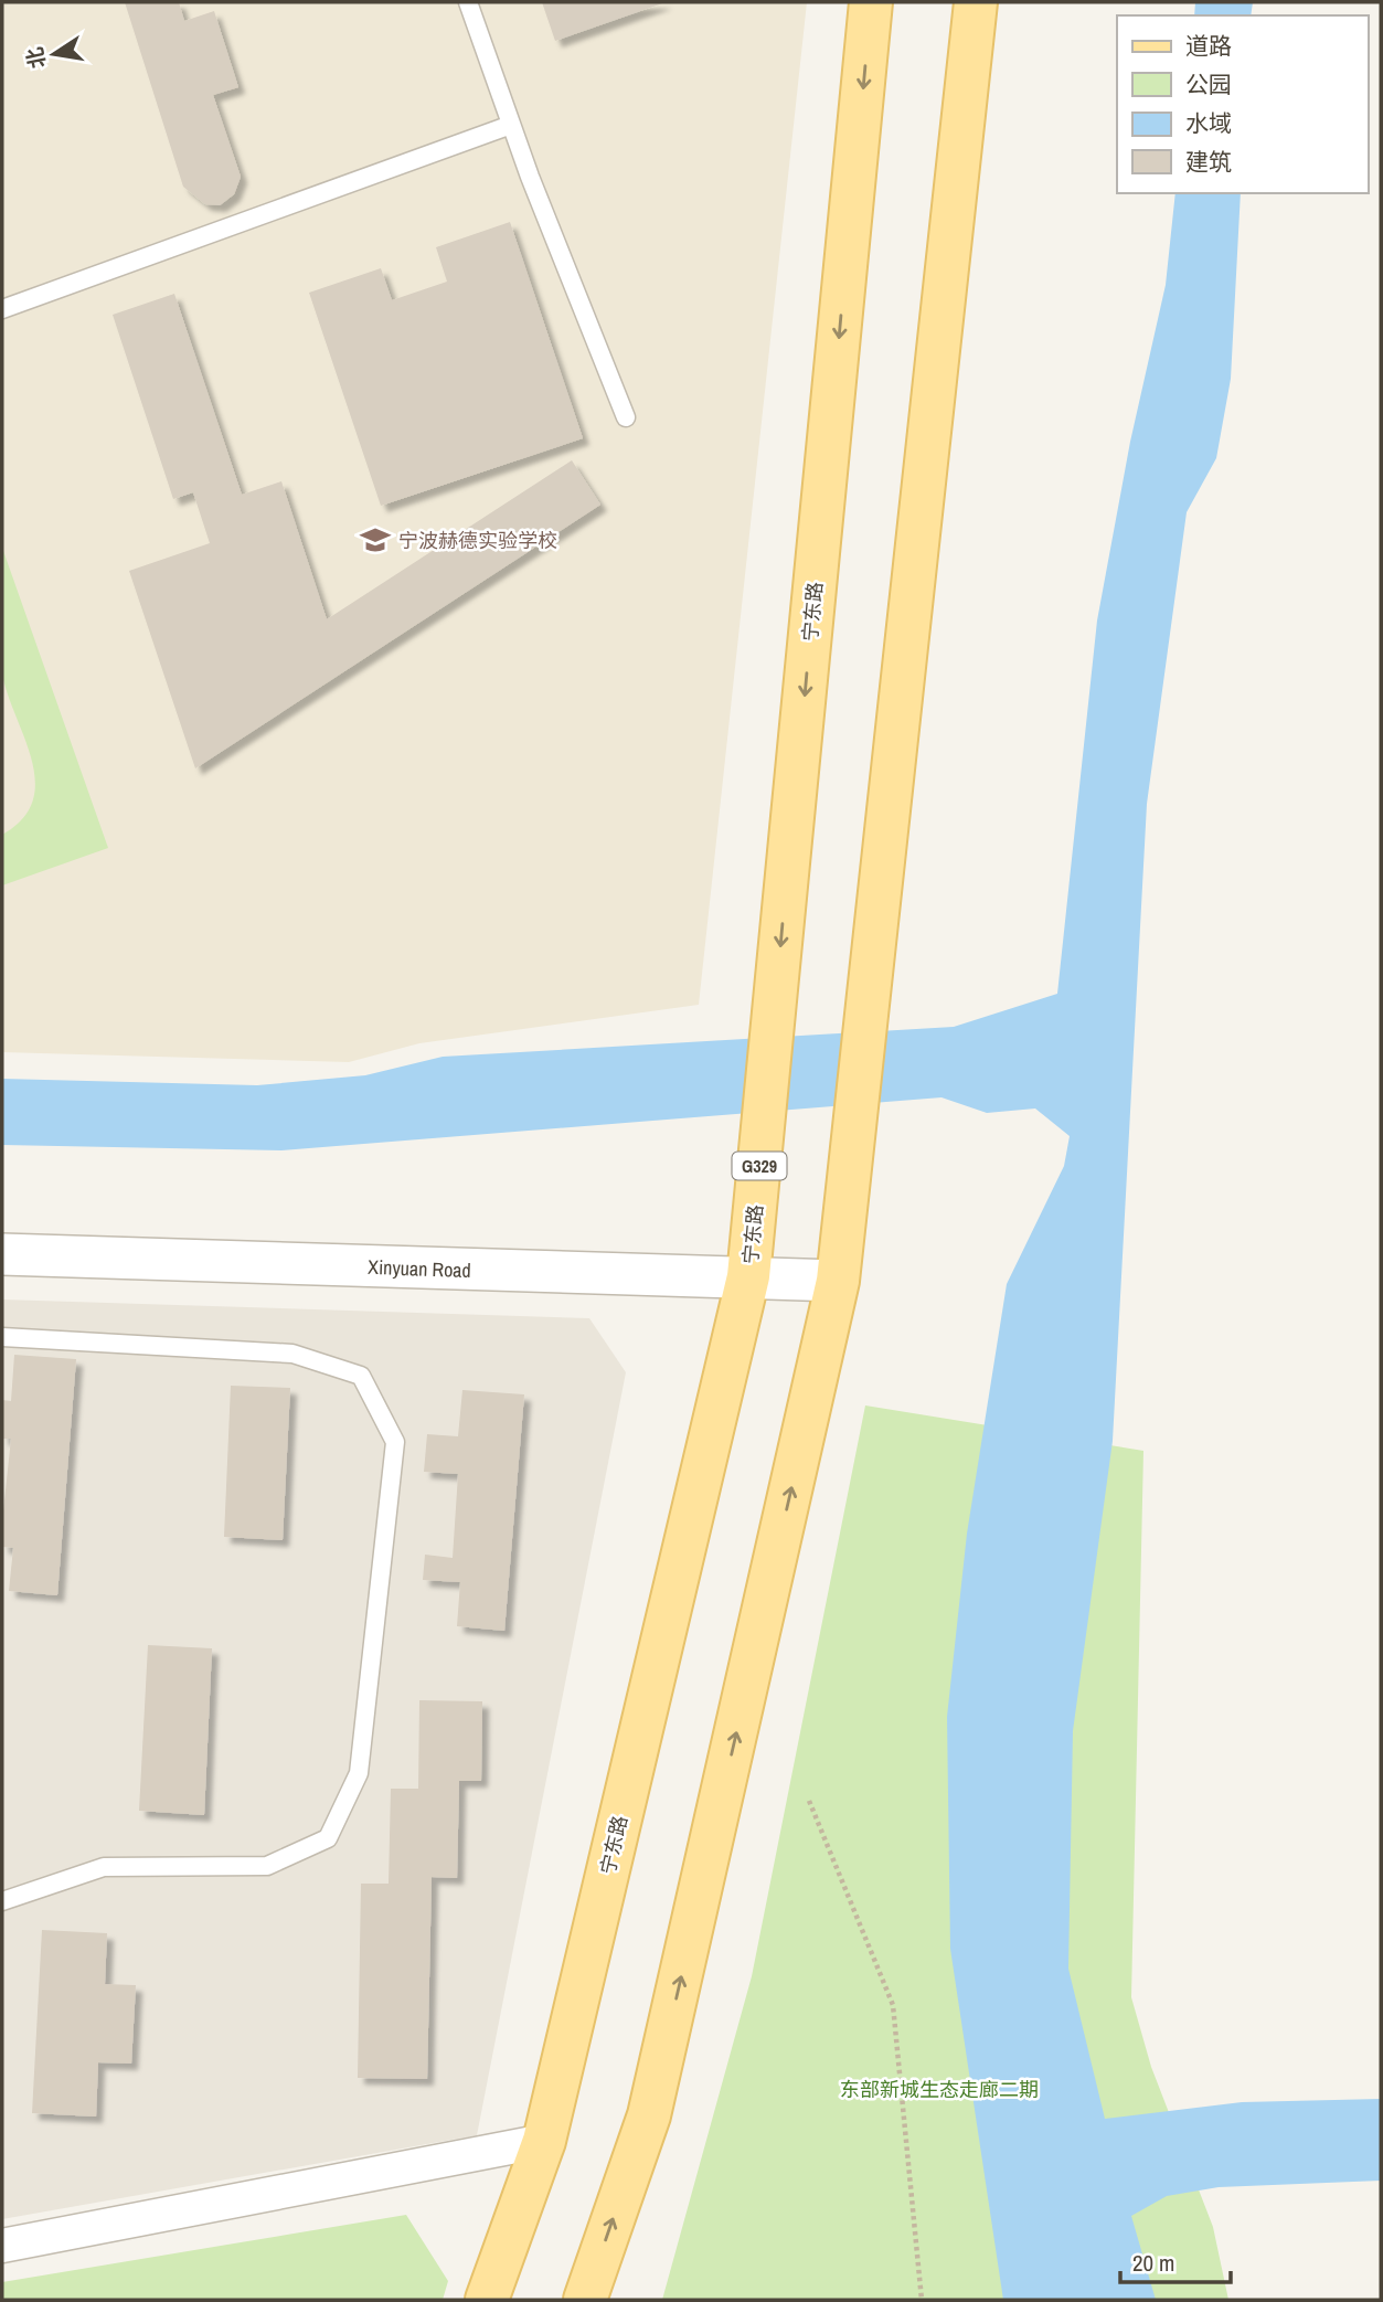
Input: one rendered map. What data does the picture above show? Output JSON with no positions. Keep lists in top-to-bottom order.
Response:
{
  "streets": {
    "main road": ["宁东路", "G329"],
    "street": ["Xinyuan Road"]
  },
  "crossings": [
    ["宁东路", "Xinyuan Road"]
  ],
  "parks": ["东部新城生态走廊二期"],
  "places": {
    "school or university": ["宁波赫德实验学校"]
  },
  "legend": [
    "道路",
    "公园",
    "水域",
    "建筑"
  ],
  "scale_bar": "20 m",
  "north": "left"
}
